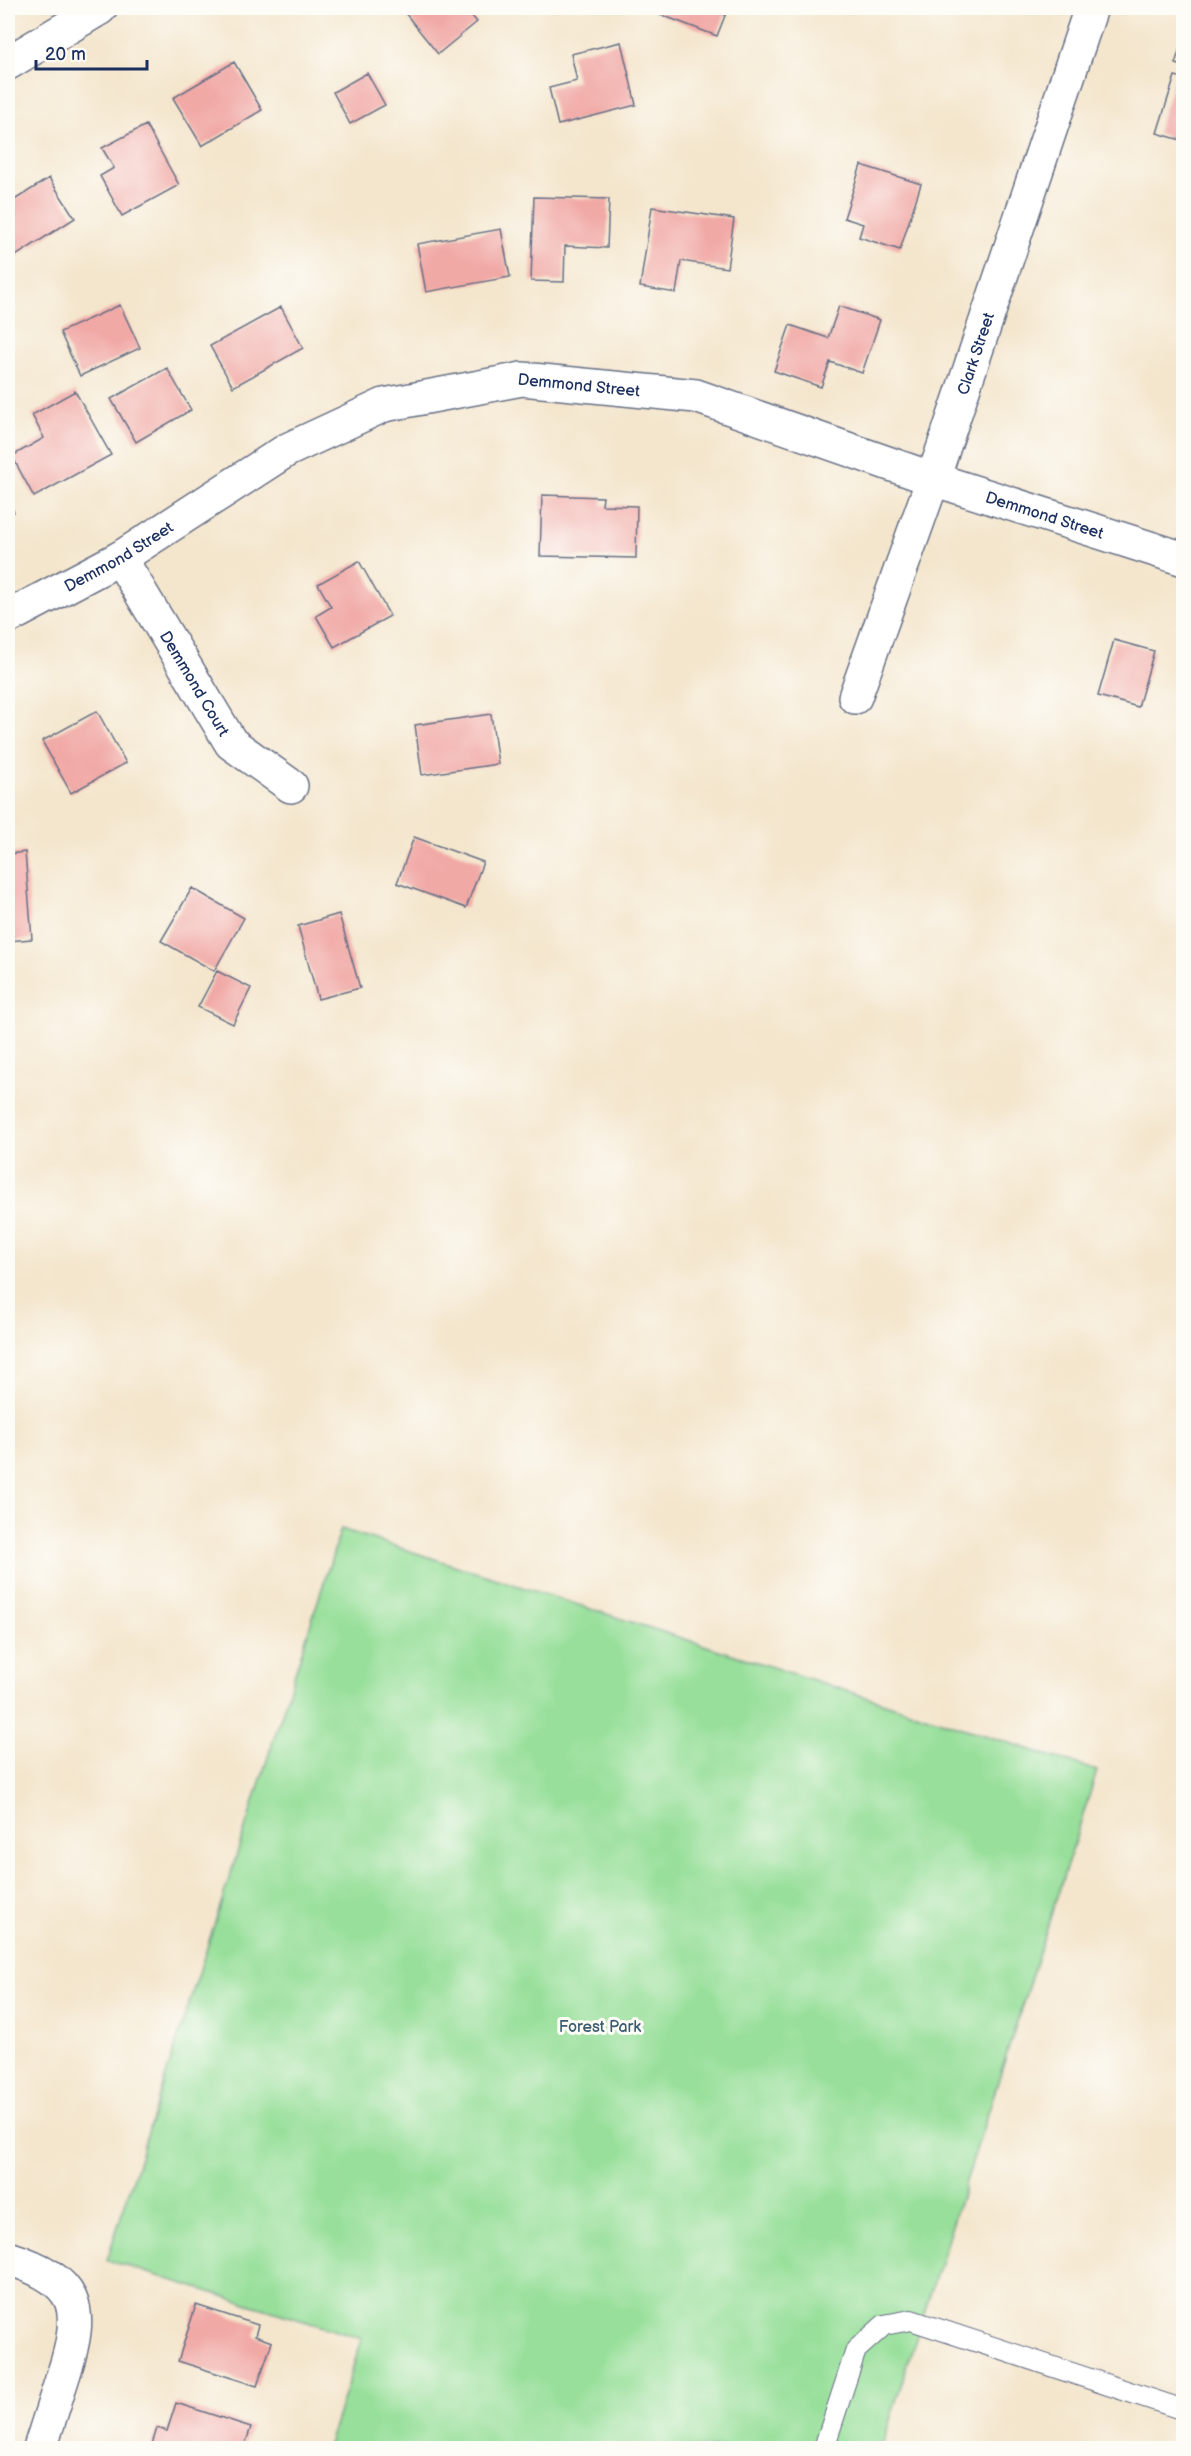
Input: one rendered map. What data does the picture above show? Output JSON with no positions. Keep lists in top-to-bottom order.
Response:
{
  "streets": {
    "street": ["Clark Street", "Demmond Street", "Demmond Court"]
  },
  "crossings": [
    ["Clark Street", "Demmond Street"],
    ["Demmond Street", "Demmond Court"]
  ],
  "parks": ["Forest Park"],
  "scale_bar": "20 m"
}
